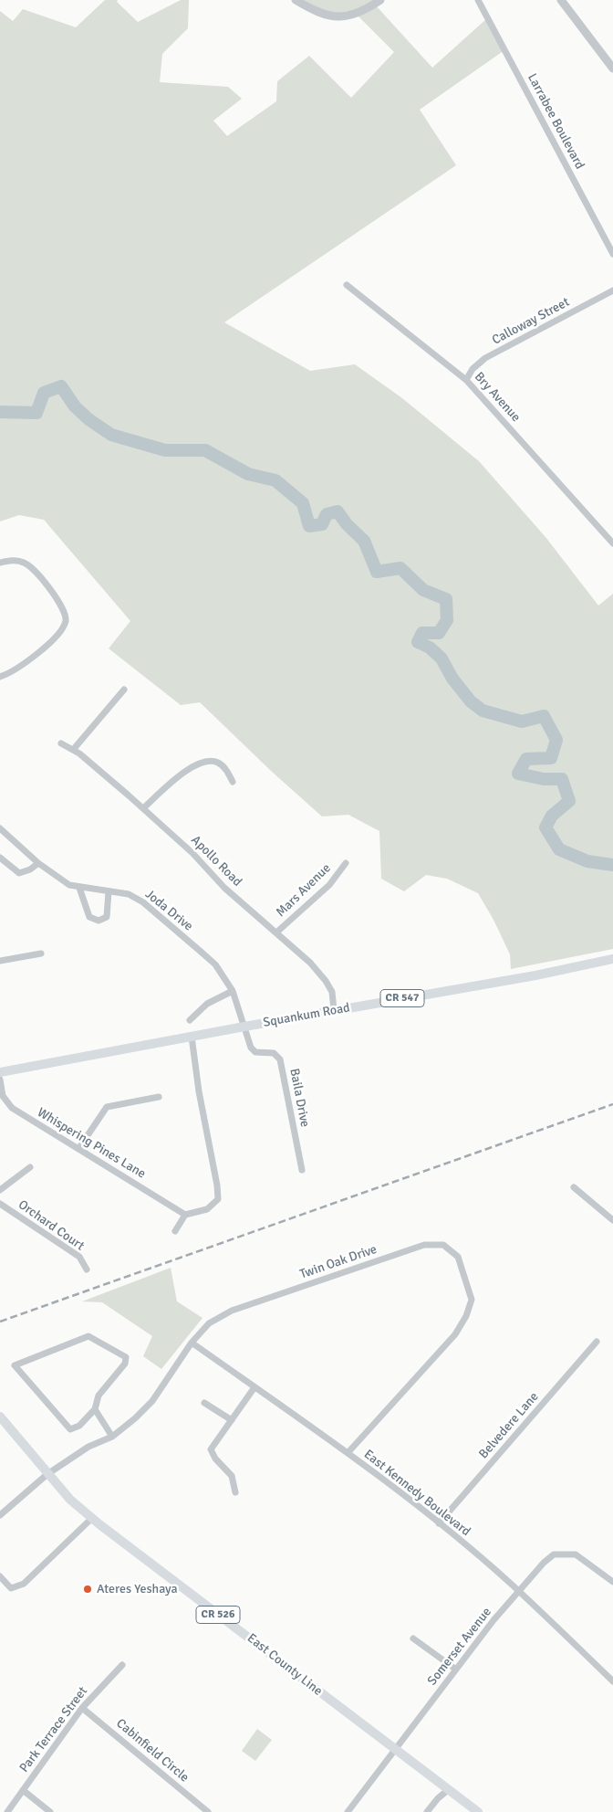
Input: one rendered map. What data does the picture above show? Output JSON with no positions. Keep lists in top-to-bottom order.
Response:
{
  "streets": {
    "main road": [
      "CR 547",
      "Squankum Road",
      "CR 526",
      "East County Line"
    ],
    "street": [
      "Larrabee Boulevard",
      "Calloway Street",
      "Bry Avenue",
      "Apollo Road",
      "Mars Avenue",
      "Joda Drive",
      "Baila Drive",
      "Whispering Pines Lane",
      "Orchard Court",
      "Twin Oak Drive",
      "Belvedere Lane",
      "East Kennedy Boulevard",
      "Somerset Avenue",
      "Park Terrace Street",
      "Cabinfield Circle"
    ]
  },
  "crossings": [
    ["Calloway Street", "Bry Avenue"],
    ["Apollo Road", "Mars Avenue"],
    ["Apollo Road", "Squankum Road"],
    ["Joda Drive", "Squankum Road"],
    ["Joda Drive", "Baila Drive"],
    ["Squankum Road", "Baila Drive"],
    ["Twin Oak Drive", "East Kennedy Boulevard"],
    ["Twin Oak Drive", "East County Line"],
    ["Belvedere Lane", "East Kennedy Boulevard"],
    ["East Kennedy Boulevard", "Somerset Avenue"],
    ["Somerset Avenue", "East County Line"],
    ["Park Terrace Street", "Cabinfield Circle"]
  ],
  "places": ["Ateres Yeshaya"]
}
